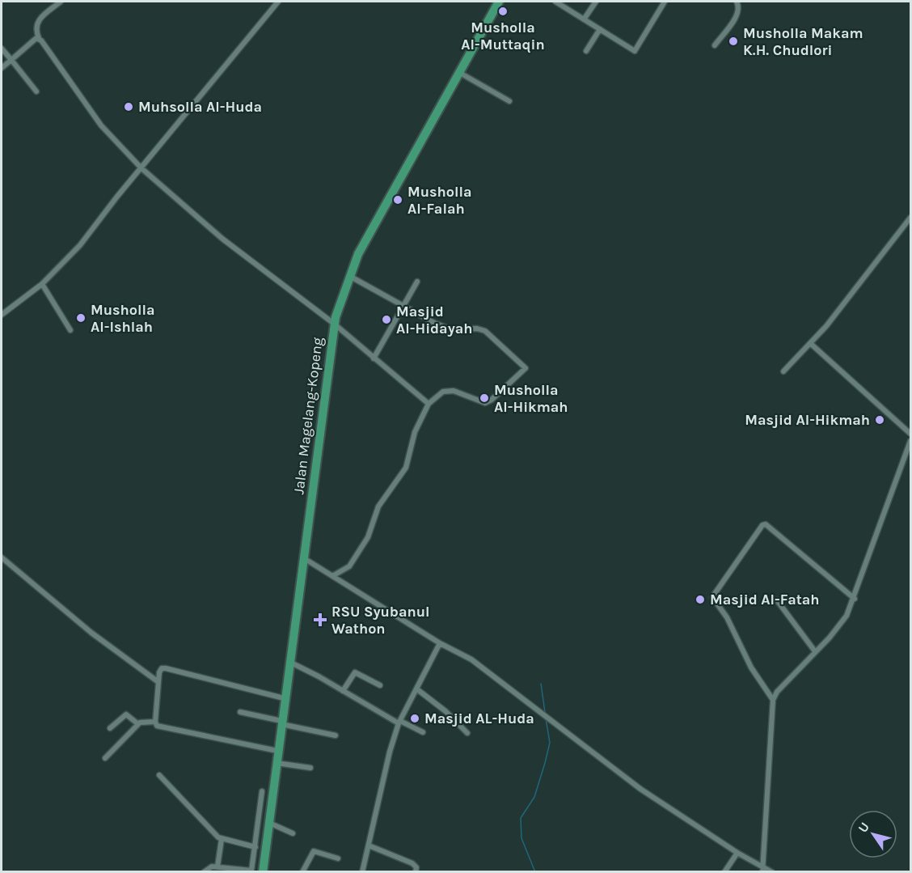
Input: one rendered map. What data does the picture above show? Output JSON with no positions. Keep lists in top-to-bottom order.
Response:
{
  "streets": {
    "main road": ["Jalan Magelang-Kopeng"]
  },
  "places": {
    "other": [
      "Musholla Al-Muttaqin",
      "Musholla Makam K.H. Chudlori",
      "Muhsolla Al-Huda",
      "Musholla Al-Falah",
      "Musholla Al-Ishlah",
      "Masjid Al-Hidayah",
      "Musholla Al-Hikmah",
      "Masjid Al-Hikmah",
      "Masjid Al-Fatah",
      "Masjid AL-Huda"
    ],
    "health": ["RSU Syubanul Wathon"]
  },
  "north": "top left"
}
